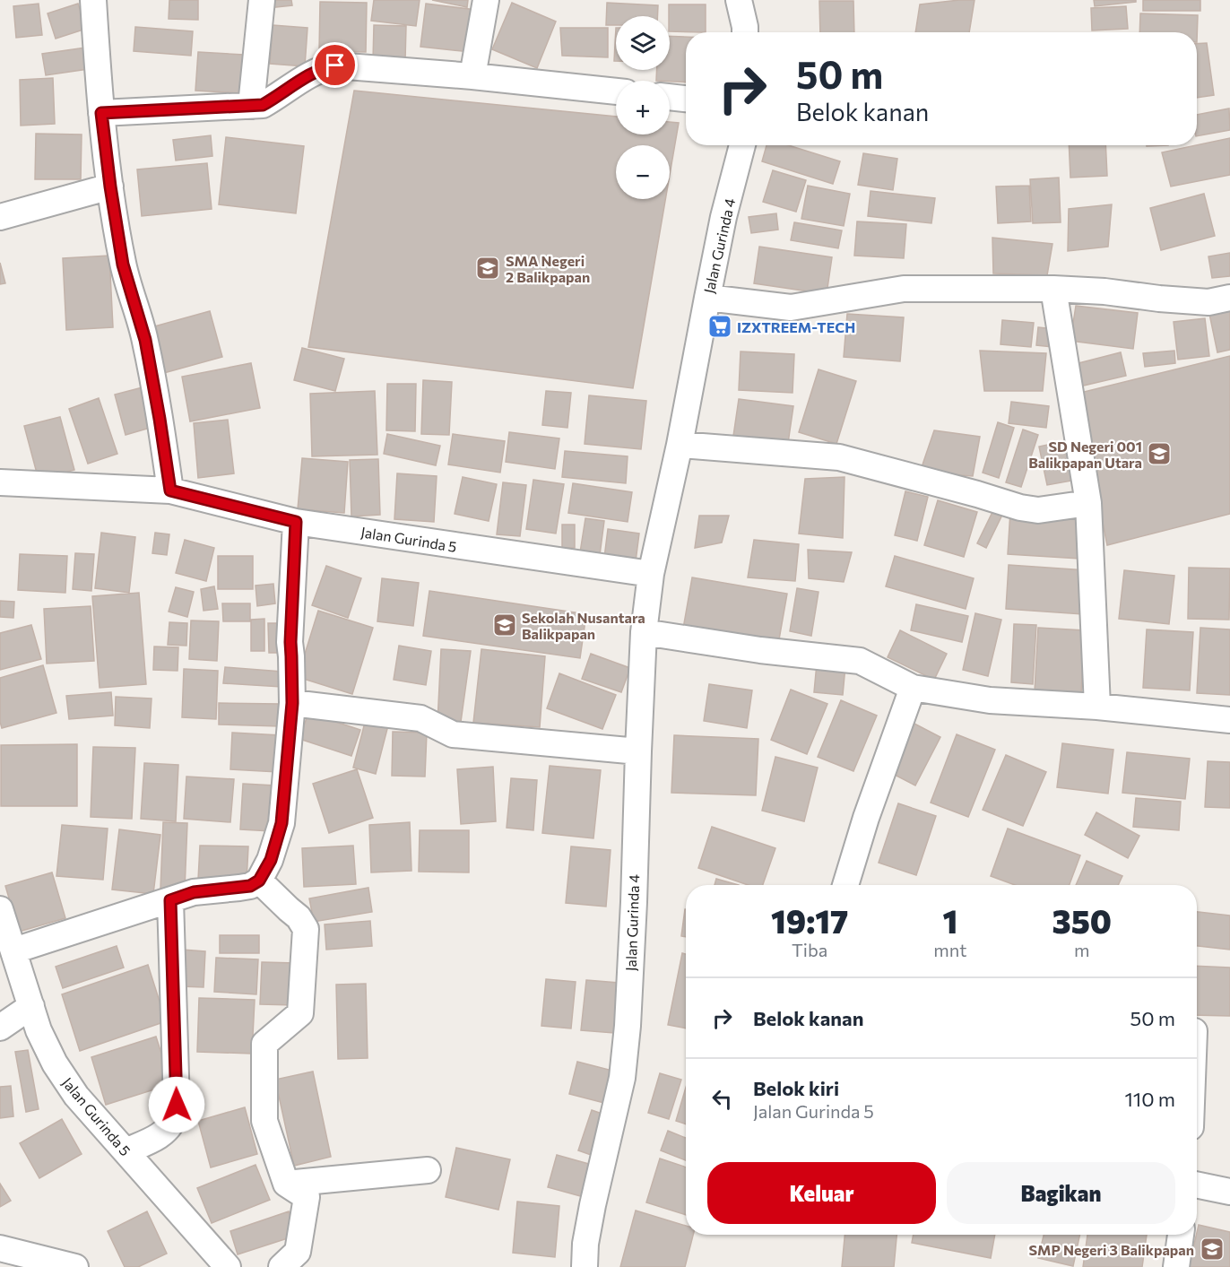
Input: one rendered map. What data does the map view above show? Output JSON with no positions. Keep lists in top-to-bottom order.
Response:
{
  "streets": {
    "street": ["Jalan Gurinda 4", "Jalan Gurinda 5"]
  },
  "crossings": [
    ["Jalan Gurinda 4", "Jalan Gurinda 5"]
  ],
  "places": {
    "school or university": [
      "SMA Negeri 2 Balikpapan",
      "SD Negeri 001 Balikpapan Utara",
      "Sekolah Nusantara Balikpapan",
      "SMP Negeri 3 Balikpapan"
    ],
    "supermarket": ["IZXTREEM-TECH"]
  },
  "page": {
    "map_buttons": ["+", "−"],
    "turn": ["50 m", "Belok kanan"],
    "eta": [
      "19:17",
      "Tiba",
      "1",
      "mnt",
      "350",
      "m"
    ],
    "list": [
      {
        "name": "Belok kanan",
        "value": "50 m"
      },
      {
        "name": "Belok kiri",
        "note": "Jalan Gurinda 5",
        "value": "110 m"
      }
    ],
    "buttons": ["Keluar", "Bagikan"]
  }
}
